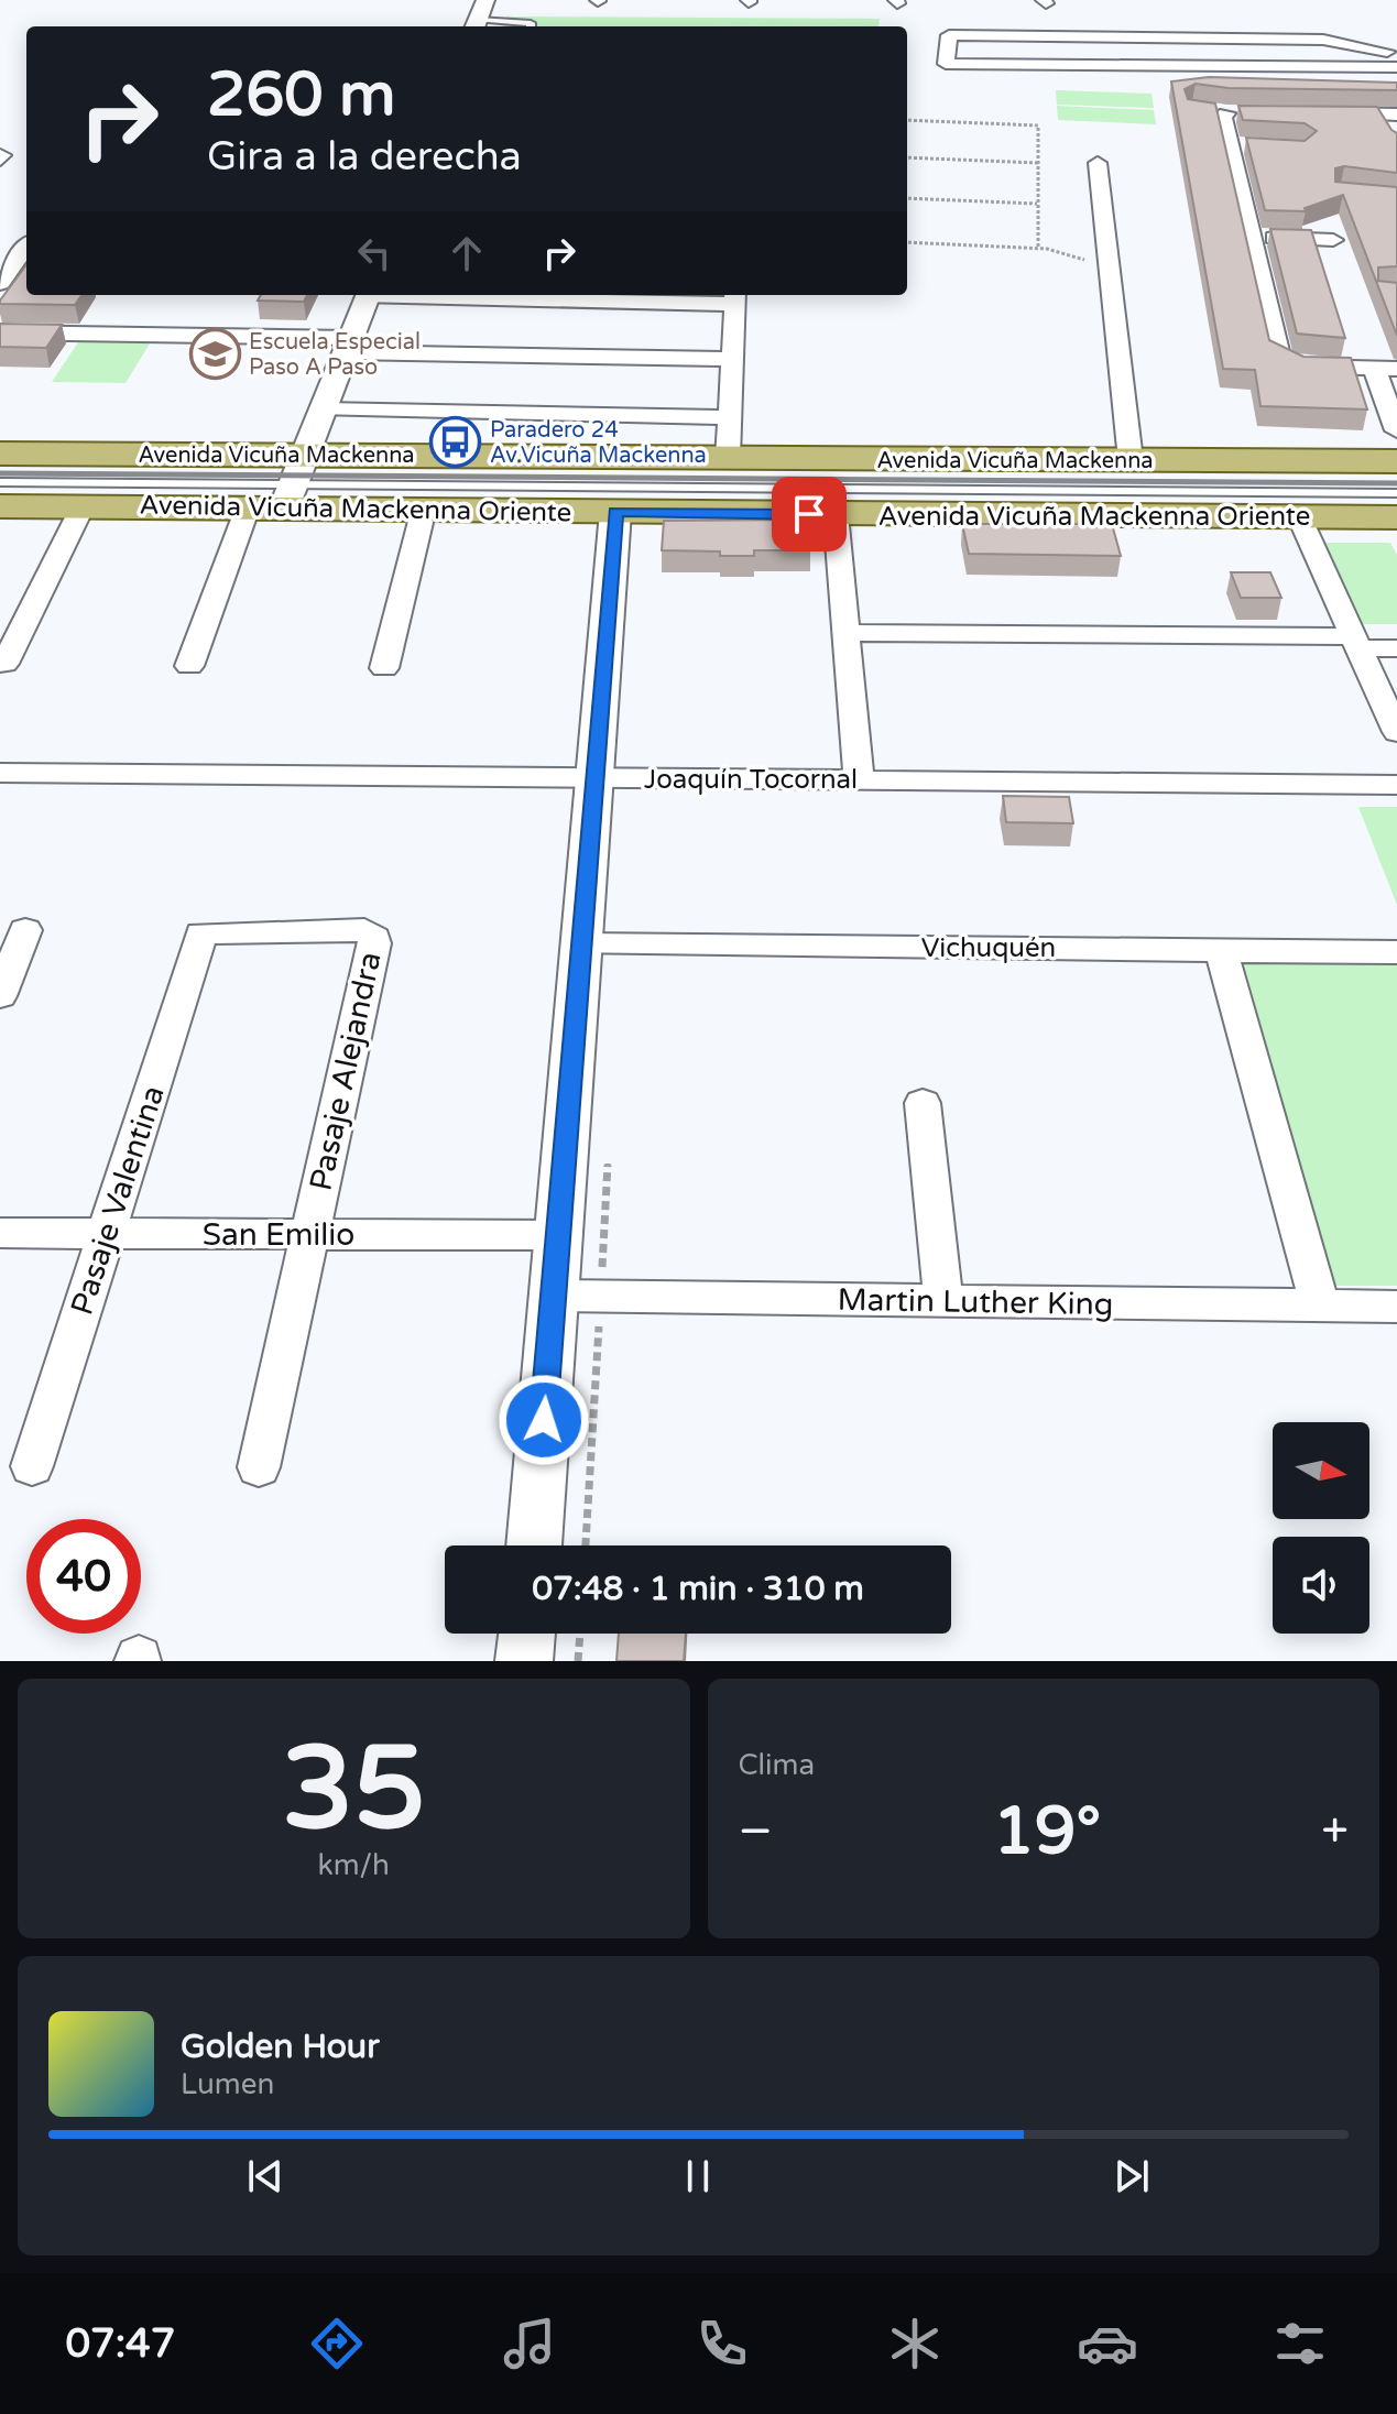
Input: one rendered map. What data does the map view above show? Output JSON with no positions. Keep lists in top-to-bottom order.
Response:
{
  "streets": {
    "main road": ["Avenida Vicuña Mackenna", "Avenida Vicuña Mackenna Oriente"],
    "street": [
      "Joaquín Tocornal",
      "Vichuquén",
      "Pasaje Alejandra",
      "Pasaje Valentina",
      "San Emilio",
      "Martin Luther King"
    ]
  },
  "crossings": [
    ["Avenida Vicuña Mackenna", "Avenida Vicuña Mackenna Oriente"],
    ["Pasaje Alejandra", "Pasaje Valentina"],
    ["Pasaje Alejandra", "San Emilio"],
    ["Pasaje Valentina", "San Emilio"]
  ],
  "places": {
    "school or university": ["Escuela Especial Paso A Paso"],
    "bus stop": ["Paradero 24 Av.Vicuña Mackenna"]
  },
  "north": "right",
  "page": {
    "turn": ["260 m", "Gira a la derecha"],
    "limit": "40",
    "trip": "07:48 · 1 min · 310 m",
    "tile": [
      ["35", "km/h"],
      "Clima"
    ],
    "heat": ["−", "19°", "+"],
    "song": ["Golden Hour", "Lumen"],
    "tabs": "07:47"
  }
}
